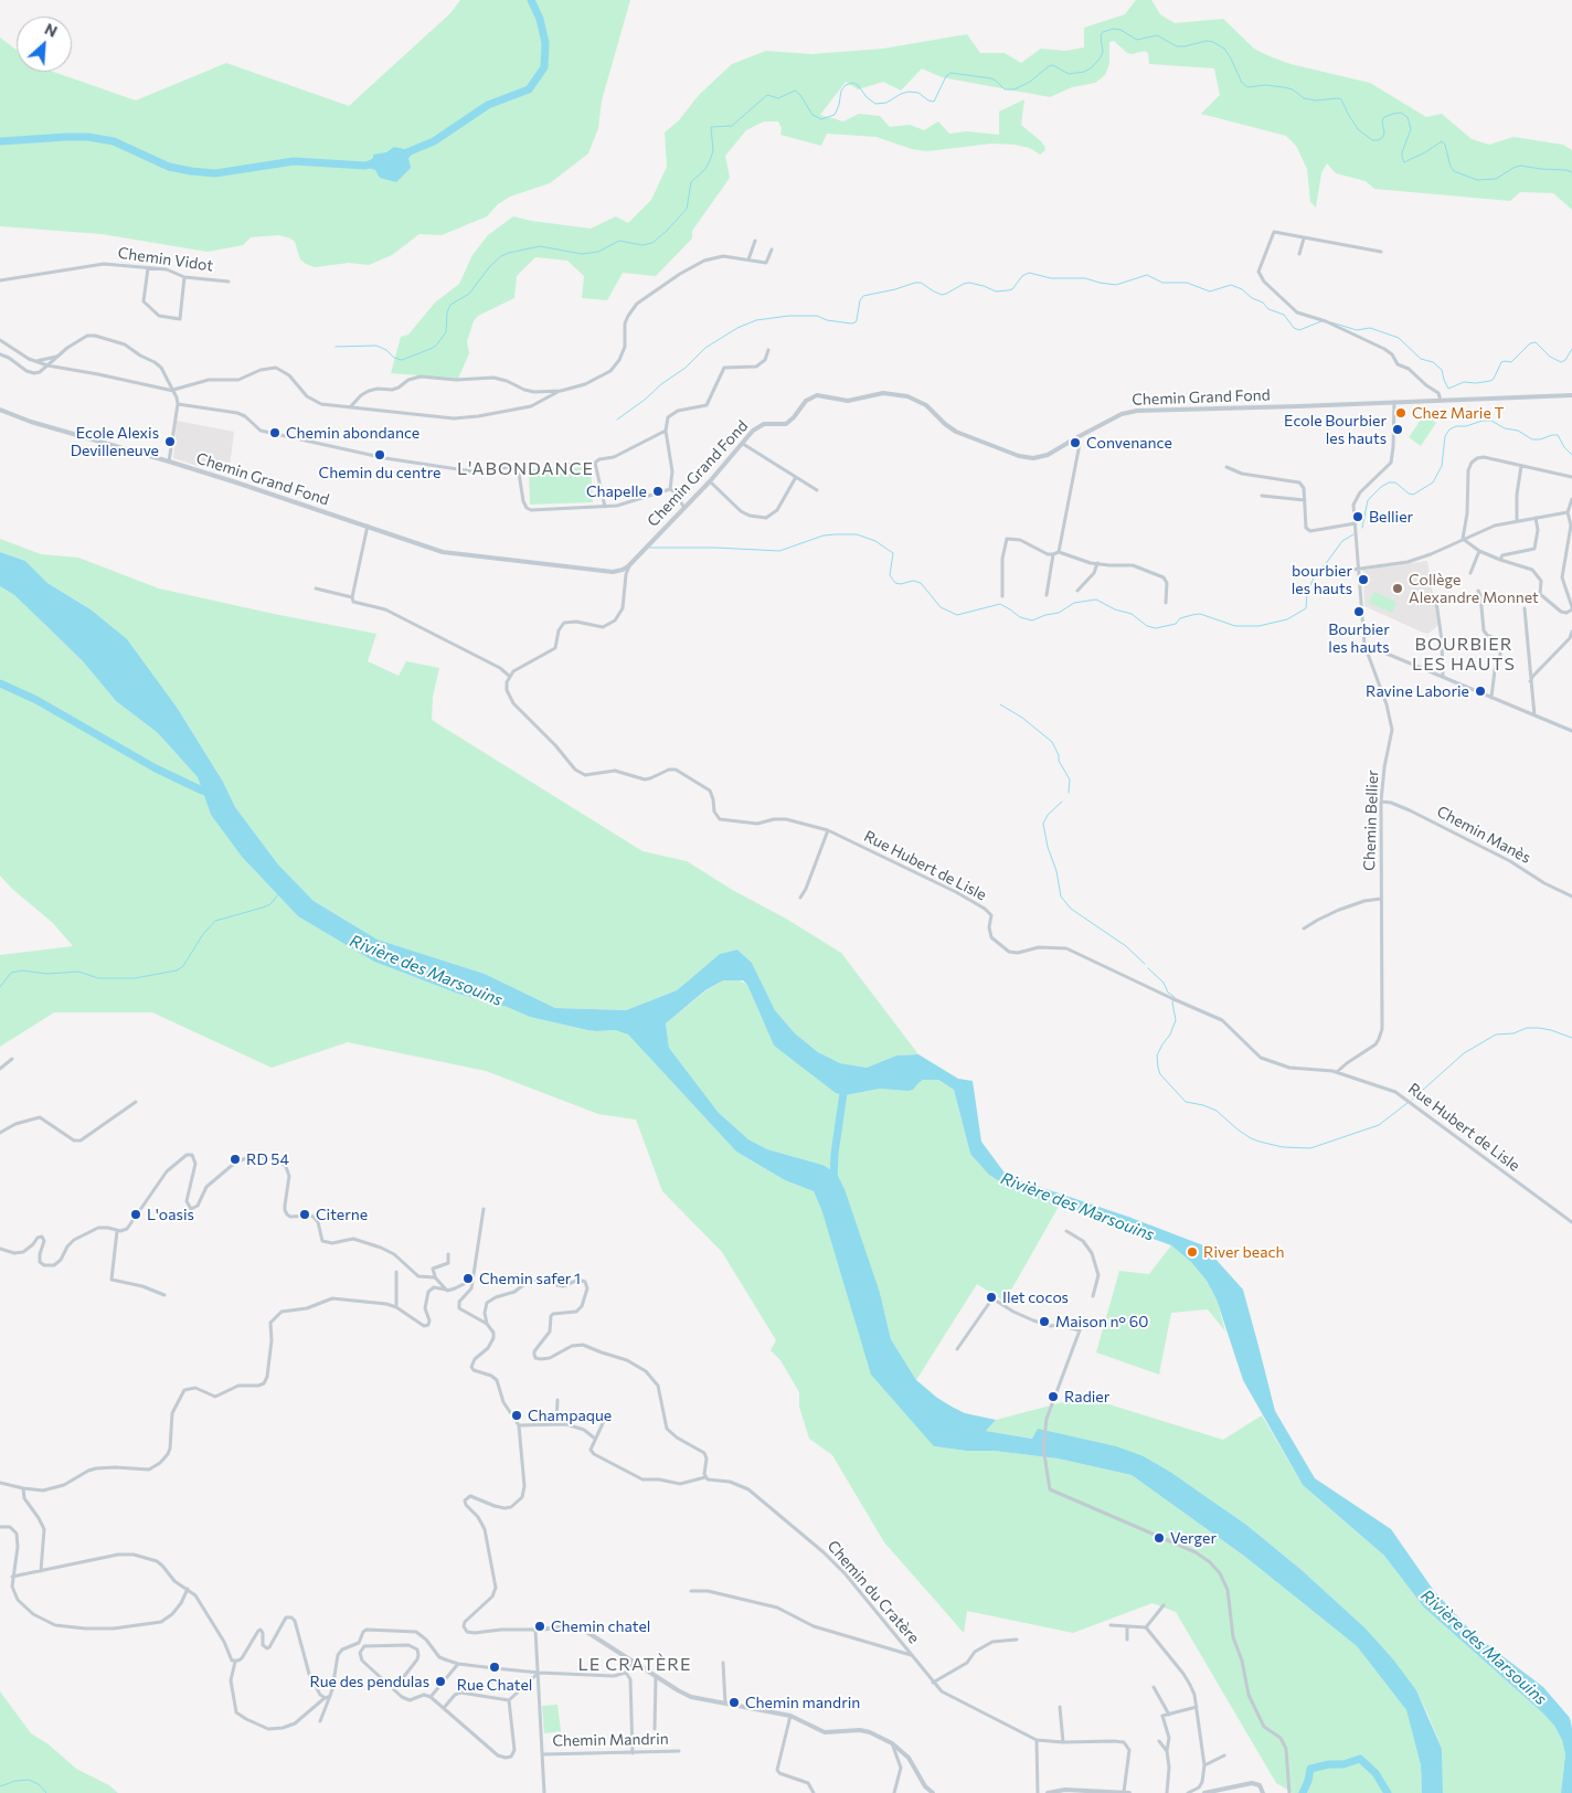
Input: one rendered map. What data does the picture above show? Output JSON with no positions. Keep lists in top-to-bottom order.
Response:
{
  "streets": {
    "street": [
      "Chemin Vidot",
      "Chemin Grand Fond",
      "Chemin Bellier",
      "Chemin Manès",
      "Rue Hubert de Lisle",
      "Chemin du Cratère",
      "Chemin Mandrin"
    ]
  },
  "crossings": [
    ["Chemin Grand Fond", "Chemin Bellier"],
    ["Chemin Bellier", "Chemin Manès"],
    ["Chemin Bellier", "Rue Hubert de Lisle"]
  ],
  "districts": ["L'ABONDANCE", "BOURBIER LES HAUTS", "LE CRATÈRE"],
  "water": ["Rivière des Marsouins"],
  "places": [
    "Chez Marie T",
    "Ecole Bourbier les hauts",
    "Chemin abondance",
    "Ecole Alexis Devilleneuve",
    "Convenance",
    "Chemin du centre",
    "Chapelle",
    "Bellier",
    "bourbier les hauts",
    "Collège Alexandre Monnet",
    "Bourbier les hauts",
    "Ravine Laborie",
    "RD 54",
    "L'oasis",
    "Citerne",
    "River beach",
    "Chemin safer 1",
    "Ilet cocos",
    "Maison n° 60",
    "Radier",
    "Champaque",
    "Verger",
    "Chemin chatel",
    "Rue Chatel",
    "Rue des pendulas",
    "Chemin mandrin"
  ],
  "north": "top right"
}
